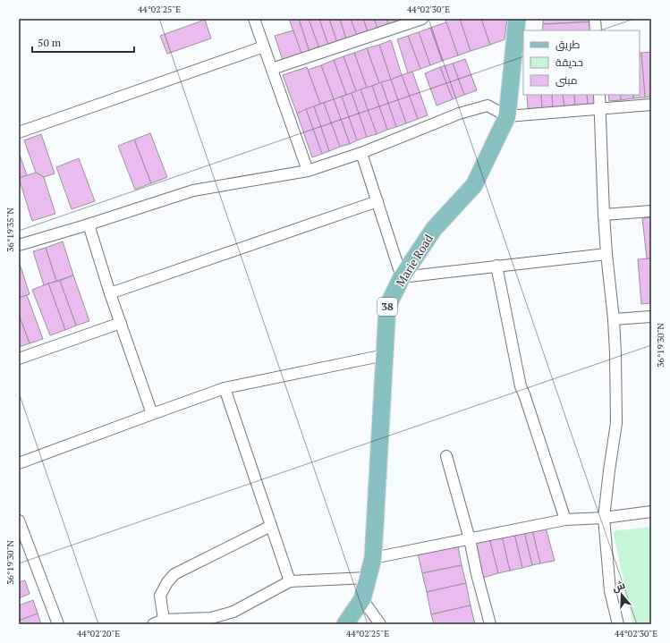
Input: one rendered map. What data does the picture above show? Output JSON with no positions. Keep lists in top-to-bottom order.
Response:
{
  "streets": {
    "main road": ["Marie Road", "38"]
  },
  "legend": ["طريق", "حديقة", "مبنى"],
  "scale_bar": "50 m",
  "north": "top",
  "coordinates": [
    "44°02'25\"E",
    "44°02'30\"E",
    "36°19'35\"N",
    "36°19'30\"N",
    "44°02'20\"E"
  ]
}
